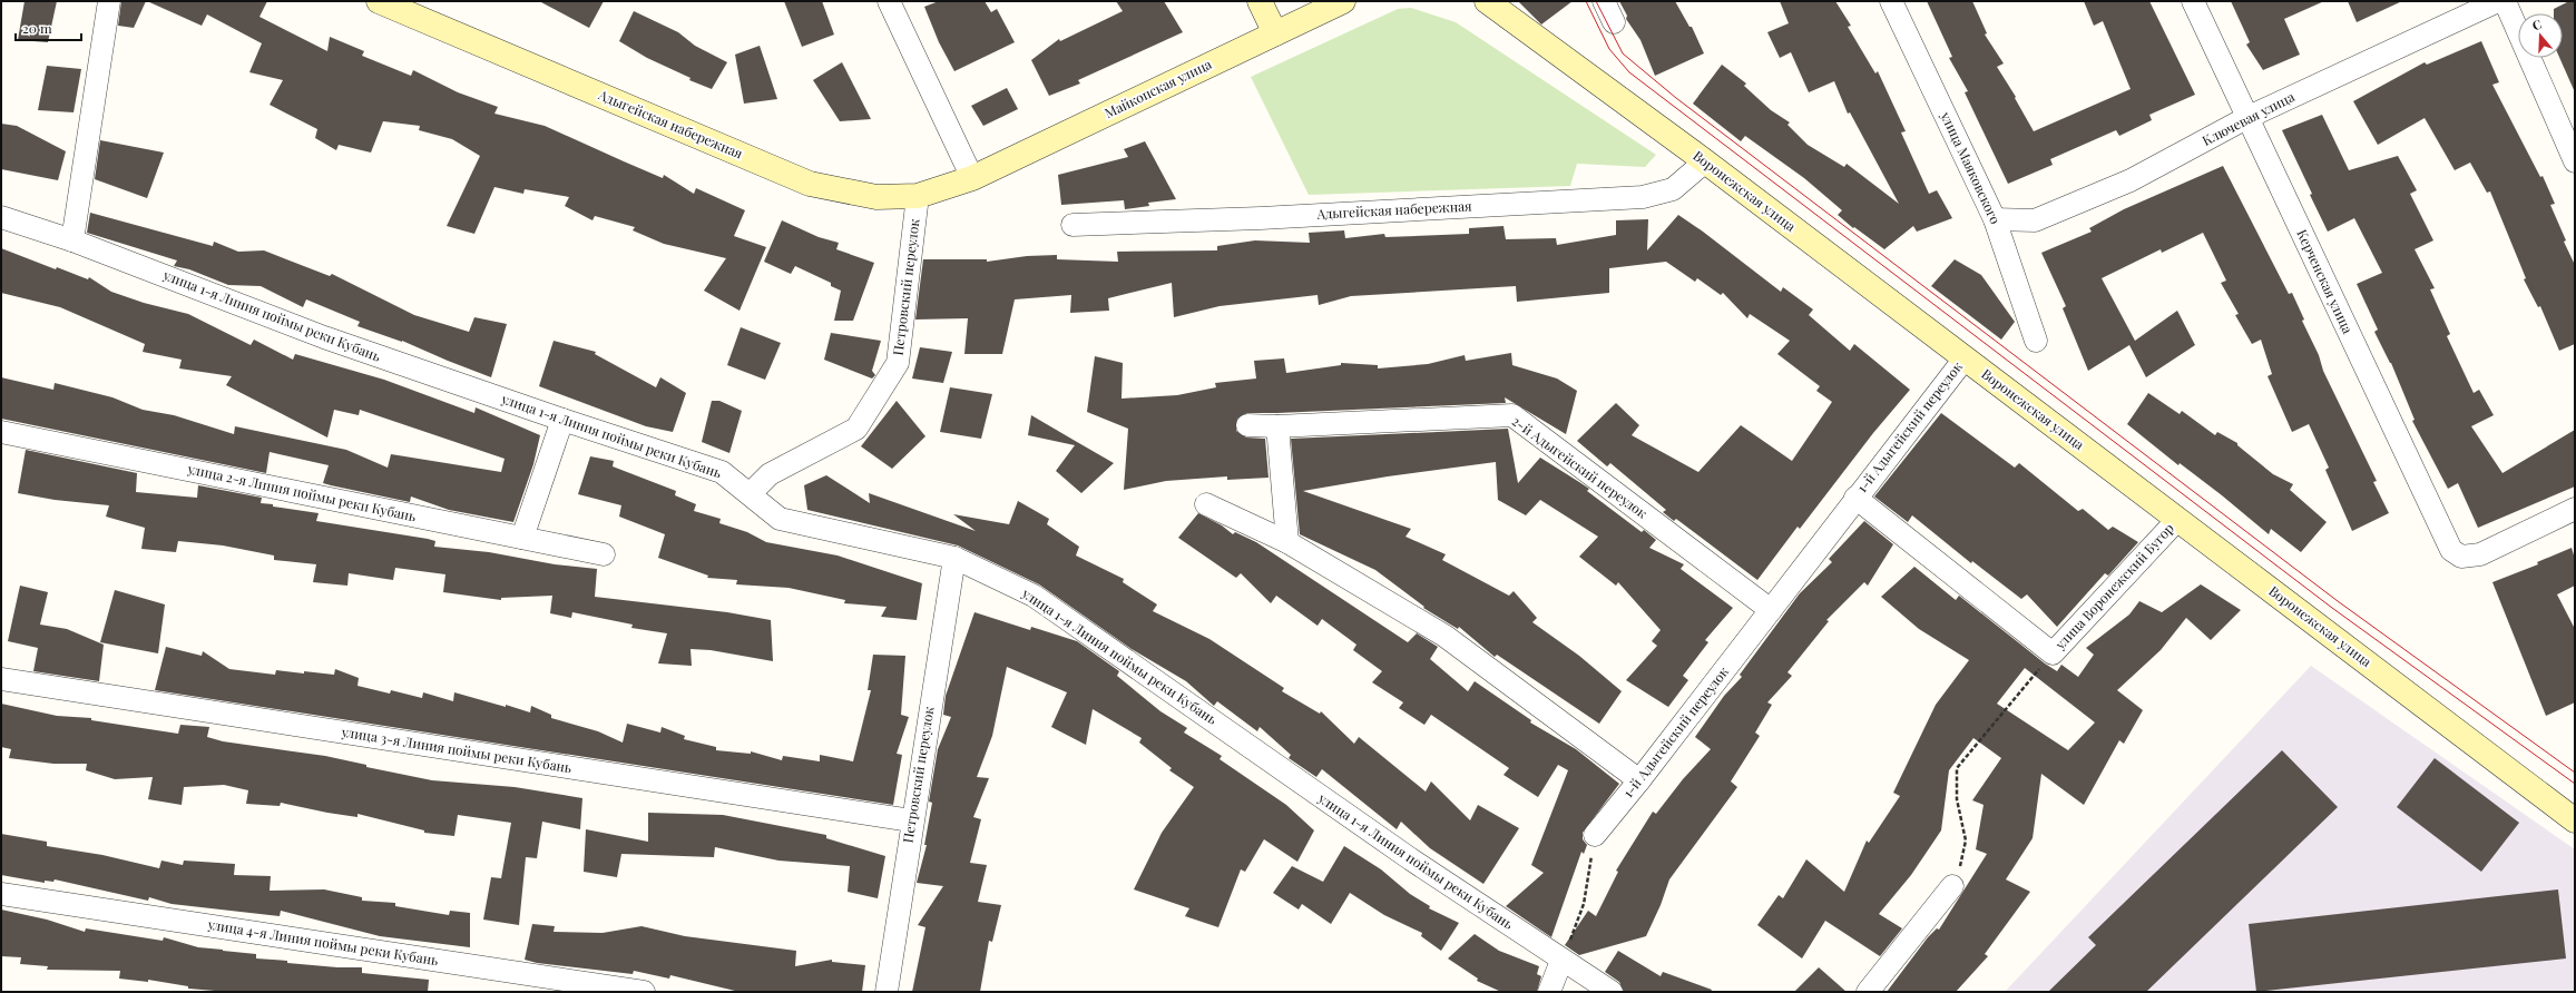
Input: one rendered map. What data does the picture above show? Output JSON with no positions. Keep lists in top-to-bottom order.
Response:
{
  "streets": {
    "street": [
      "Майкопская улица",
      "Ключевая улица",
      "Адыгейская набережная",
      "улица Маяковского",
      "Воронежская улица",
      "Керченская улица",
      "Петровский переулок",
      "улица 1-я Линия поймы реки Кубань",
      "1-й Адыгейский переулок",
      "2-й Адыгейский переулок",
      "улица 2-я Линия поймы реки Кубань",
      "улица Воронежский Бугор",
      "улица 3-я Линия поймы реки Кубань",
      "улица 4-я Линия поймы реки Кубань"
    ]
  },
  "crossings": [
    ["Майкопская улица", "Адыгейская набережная"],
    ["Ключевая улица", "улица Маяковского"],
    ["Ключевая улица", "Керченская улица"],
    ["Адыгейская набережная", "Воронежская улица"],
    ["Адыгейская набережная", "Петровский переулок"],
    ["Воронежская улица", "1-й Адыгейский переулок"],
    ["Воронежская улица", "улица Воронежский Бугор"],
    ["Петровский переулок", "улица 1-я Линия поймы реки Кубань"],
    ["Петровский переулок", "улица 3-я Линия поймы реки Кубань"],
    ["1-й Адыгейский переулок", "2-й Адыгейский переулок"],
    ["1-й Адыгейский переулок", "улица Воронежский Бугор"]
  ],
  "scale_bar": "20 m",
  "north": "top"
}
